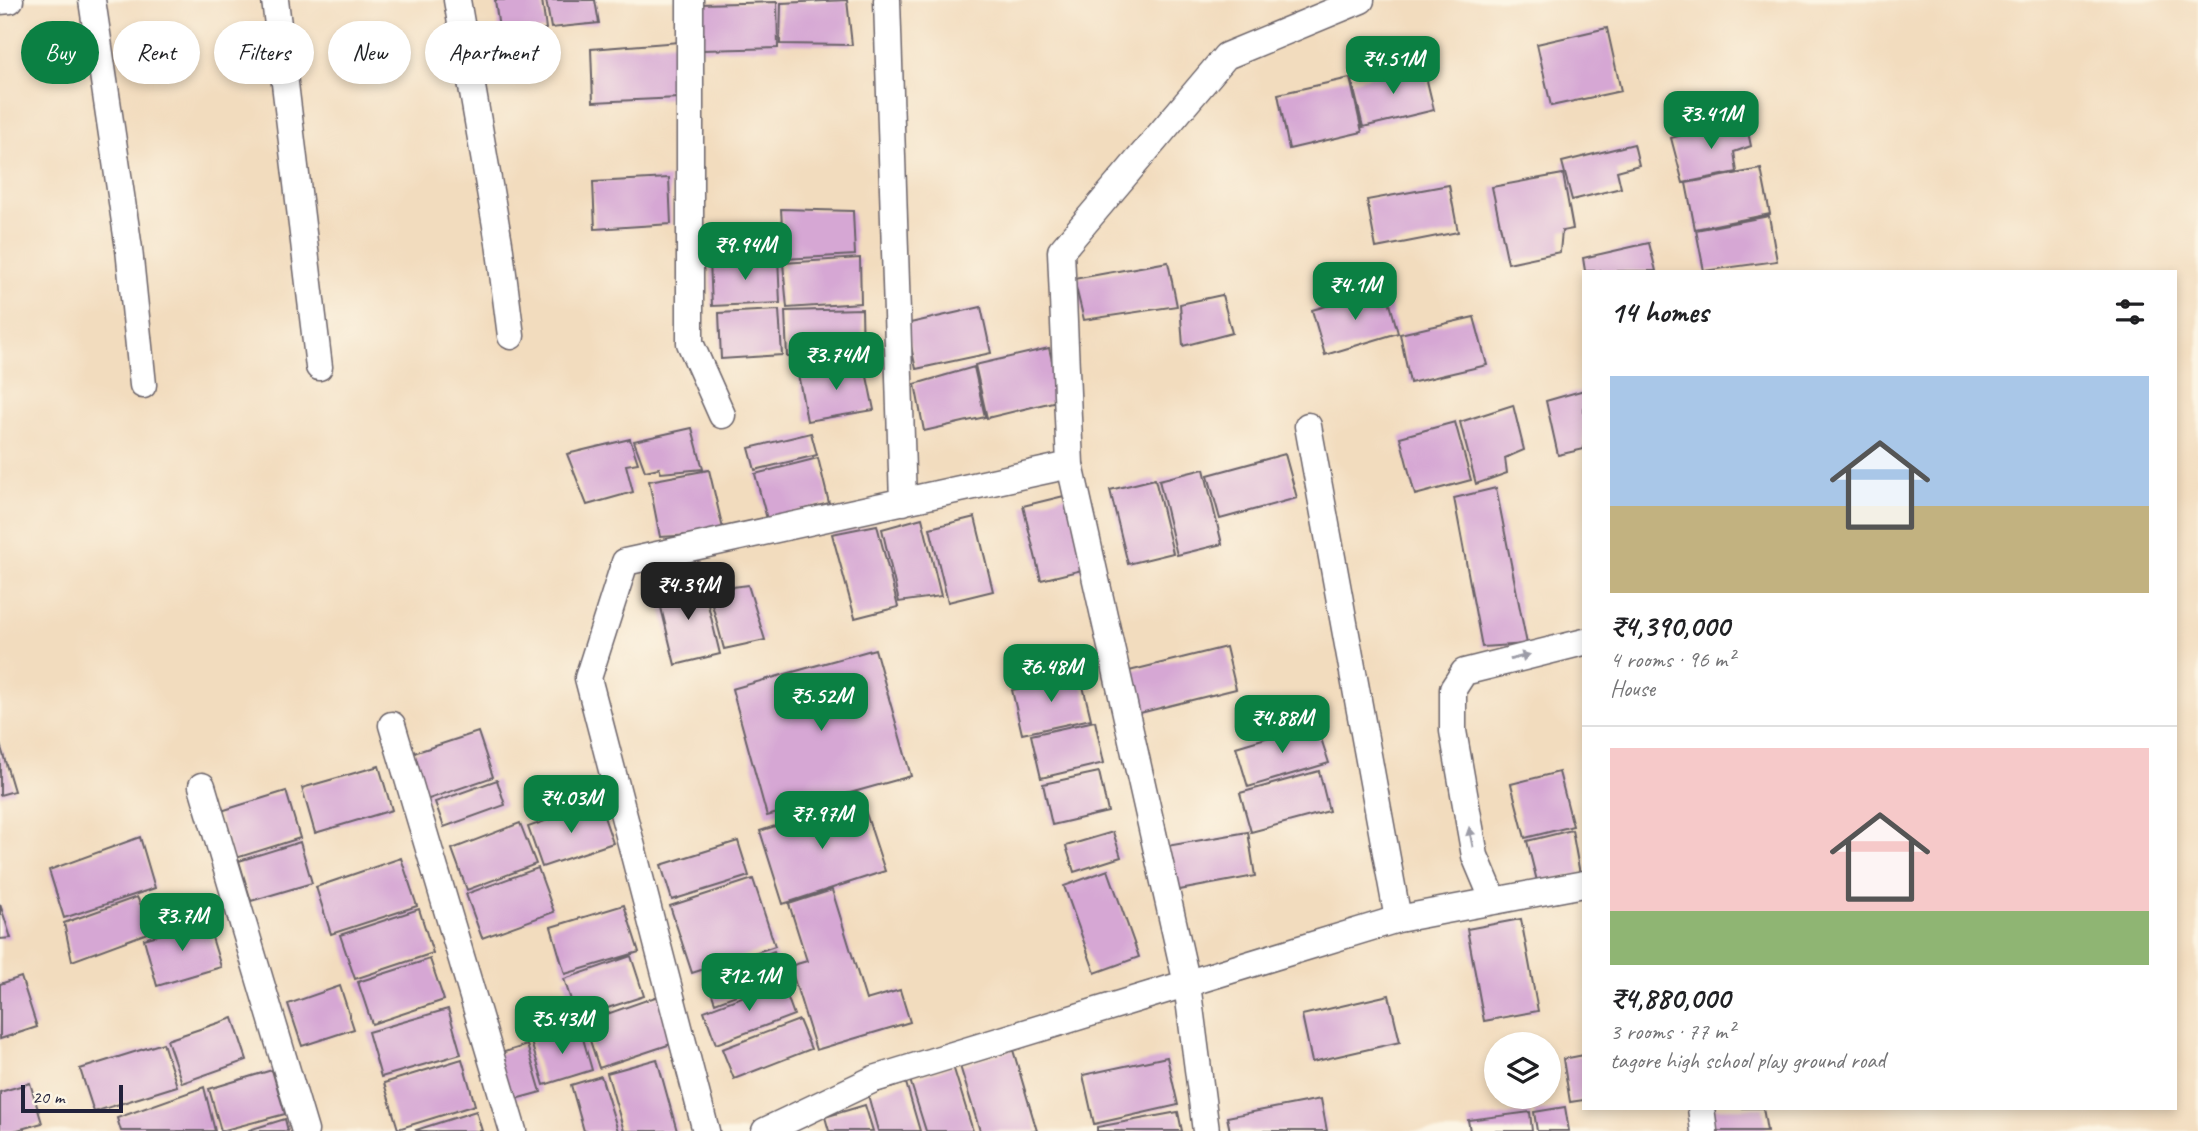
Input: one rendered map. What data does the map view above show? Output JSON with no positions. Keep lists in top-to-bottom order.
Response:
{
  "scale_bar": "20 m",
  "page": {
    "chip": [
      "Buy",
      "Rent",
      "Filters",
      "New",
      "Apartment"
    ],
    "price": [
      "₹4.51M",
      "₹3.41M",
      "₹9.94M",
      "₹4.1M",
      "₹3.74M",
      "₹4.39M",
      "₹6.48M",
      "₹5.52M",
      "₹4.88M",
      "₹4.03M",
      "₹7.97M",
      "₹3.7M",
      "₹12.1M",
      "₹5.43M"
    ],
    "heading": "14 homes",
    "list": [
      {
        "name": "₹4,390,000",
        "note": "4 rooms · 96 m² · House"
      },
      {
        "name": "₹4,880,000",
        "note": "3 rooms · 77 m² · tagore high school play ground road"
      }
    ],
    "scale": "20 m"
  }
}
